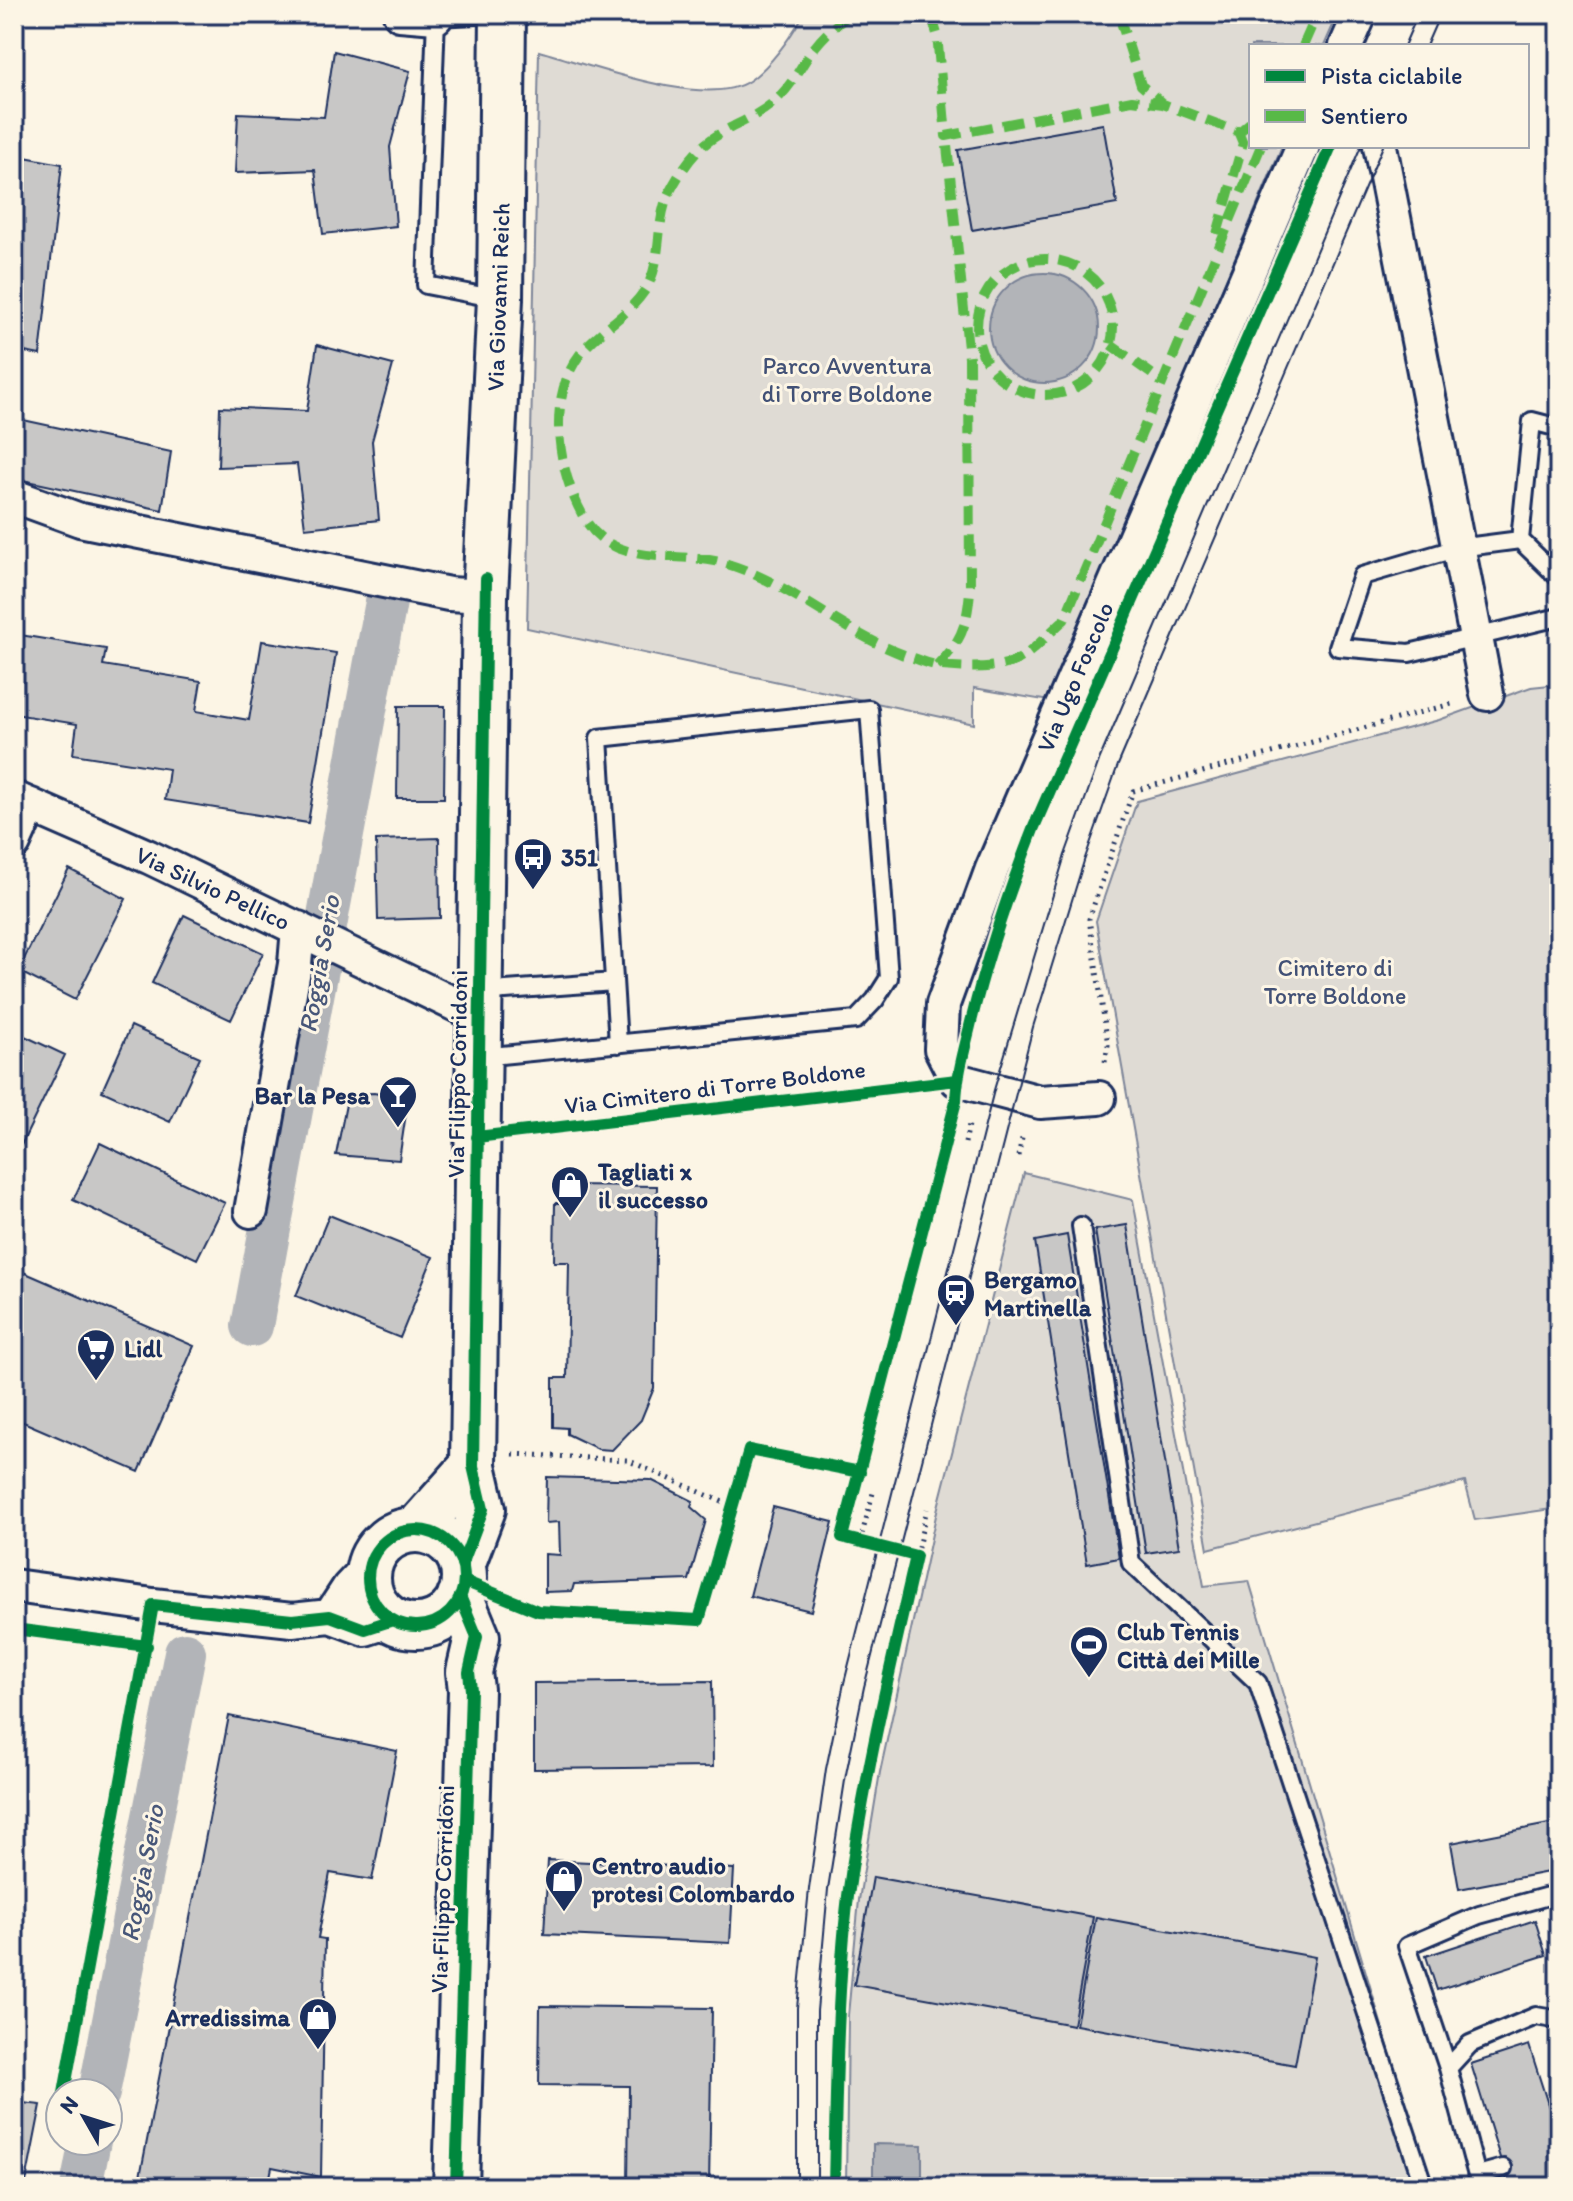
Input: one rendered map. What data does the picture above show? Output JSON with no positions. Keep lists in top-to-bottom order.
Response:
{
  "streets": {
    "street": [
      "Via Giovanni Reich",
      "Via Ugo Foscolo",
      "Via Silvio Pellico",
      "Via Filippo Corridoni"
    ],
    "cycle path": ["Via Cimitero di Torre Boldone"]
  },
  "crossings": [
    ["Via Giovanni Reich", "Via Filippo Corridoni"],
    ["Via Silvio Pellico", "Via Filippo Corridoni"]
  ],
  "water": ["Roggia Serio"],
  "parks": ["Parco Avventura di Torre Boldone", "Cimitero di Torre Boldone"],
  "places": {
    "bus stop": ["351"],
    "bar": ["Bar la Pesa"],
    "shop": ["Tagliati x il successo", "Centro audio protesi Colombardo", "Arredissima"],
    "station": ["Bergamo Martinella"],
    "supermarket": ["Lidl"],
    "sports": ["Club Tennis Città dei Mille"]
  },
  "legend": ["Pista ciclabile", "Sentiero"],
  "north": "top left"
}
